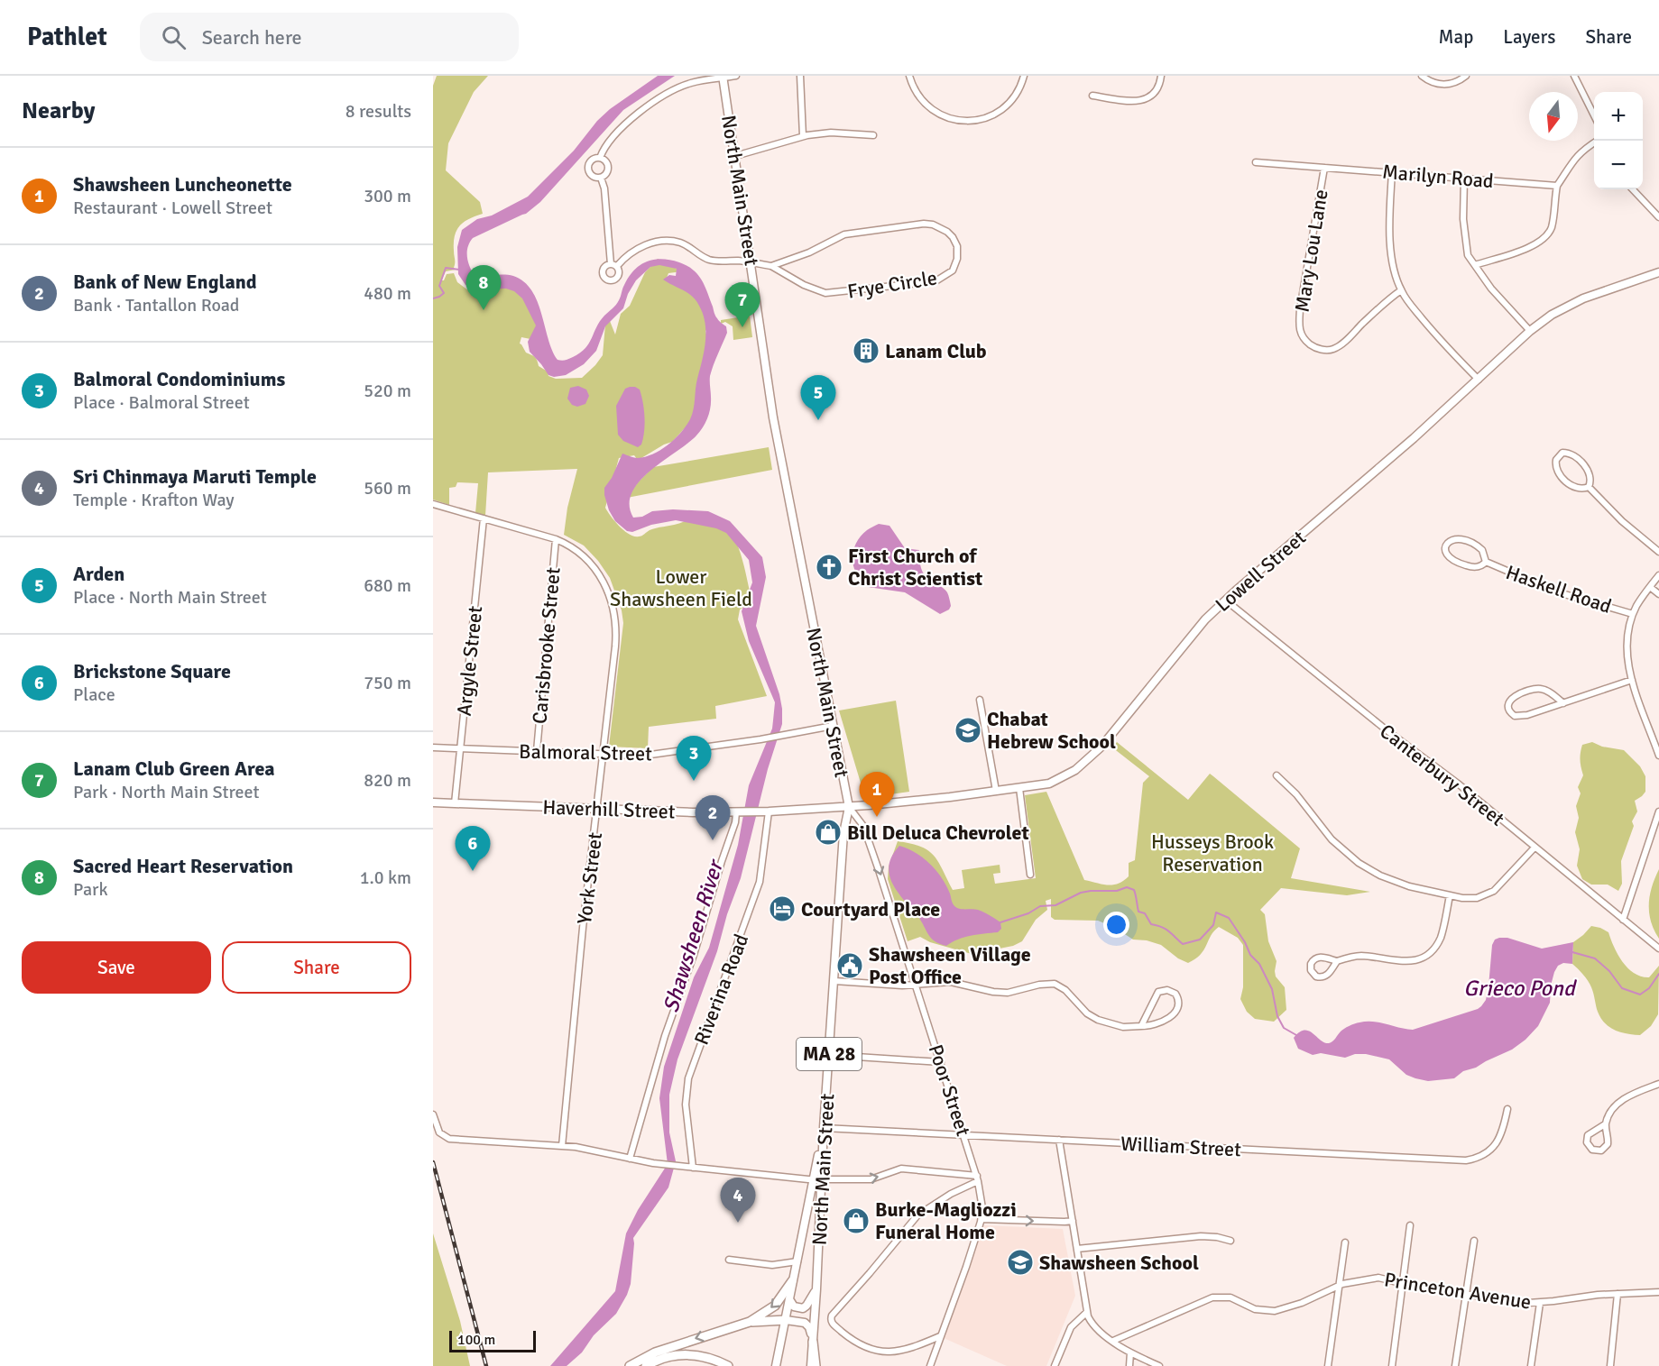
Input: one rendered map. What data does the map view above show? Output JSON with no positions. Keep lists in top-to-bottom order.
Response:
{
  "streets": {
    "main road": [
      "North Main Street",
      "Lowell Street",
      "Haverhill Street",
      "MA 28"
    ],
    "street": [
      "Marilyn Road",
      "Mary Lou Lane",
      "Frye Circle",
      "Haskell Road",
      "Carisbrooke Street",
      "Argyle Street",
      "Balmoral Street",
      "Canterbury Street",
      "York Street",
      "Riverina Road",
      "Poor Street",
      "William Street",
      "Princeton Avenue"
    ]
  },
  "crossings": [
    ["Marilyn Road", "Mary Lou Lane"],
    ["North Main Street", "Frye Circle"],
    ["North Main Street", "Lowell Street"],
    ["North Main Street", "Balmoral Street"],
    ["North Main Street", "Haverhill Street"],
    ["North Main Street", "MA 28"],
    ["North Main Street", "Poor Street"],
    ["North Main Street", "William Street"],
    ["Lowell Street", "Canterbury Street"],
    ["Lowell Street", "Haverhill Street"],
    ["Lowell Street", "Poor Street"],
    ["Carisbrooke Street", "Balmoral Street"],
    ["Carisbrooke Street", "York Street"],
    ["Argyle Street", "Balmoral Street"],
    ["Argyle Street", "Haverhill Street"],
    ["Argyle Street", "York Street"],
    ["Balmoral Street", "York Street"],
    ["Haverhill Street", "York Street"],
    ["Haverhill Street", "Riverina Road"],
    ["Haverhill Street", "Poor Street"],
    ["MA 28", "William Street"],
    ["Poor Street", "William Street"]
  ],
  "one_way": ["Poor Street"],
  "water": ["Shawsheen River", "Grieco Pond"],
  "parks": ["Lower Shawsheen Field", "Husseys Brook Reservation"],
  "places": {
    "building": ["Lanam Club"],
    "church": ["First Church of Christ Scientist"],
    "school or university": ["Chabat Hebrew School", "Shawsheen School"],
    "shop": ["Bill Deluca Chevrolet", "Burke-Magliozzi Funeral Home"],
    "hotel": ["Courtyard Place"],
    "public building": ["Shawsheen Village Post Office"]
  },
  "scale_bar": "100 m",
  "north": "bottom",
  "page": {
    "header": "Pathlet",
    "search": "Search here",
    "nav": ["Map", "Layers", "Share"],
    "heading": ["Nearby", "8 results"],
    "map_buttons": ["+", "−"],
    "list": [
      {
        "mark": "1",
        "name": "Shawsheen Luncheonette",
        "note": "Restaurant · Lowell Street",
        "value": "300 m"
      },
      {
        "mark": "2",
        "name": "Bank of New England",
        "note": "Bank · Tantallon Road",
        "value": "480 m"
      },
      {
        "mark": "3",
        "name": "Balmoral Condominiums",
        "note": "Place · Balmoral Street",
        "value": "520 m"
      },
      {
        "mark": "4",
        "name": "Sri Chinmaya Maruti Temple",
        "note": "Temple · Krafton Way",
        "value": "560 m"
      },
      {
        "mark": "5",
        "name": "Arden",
        "note": "Place · North Main Street",
        "value": "680 m"
      },
      {
        "mark": "6",
        "name": "Brickstone Square",
        "note": "Place",
        "value": "750 m"
      },
      {
        "mark": "7",
        "name": "Lanam Club Green Area",
        "note": "Park · North Main Street",
        "value": "820 m"
      },
      {
        "mark": "8",
        "name": "Sacred Heart Reservation",
        "note": "Park",
        "value": "1.0 km"
      }
    ],
    "pins": [
      "8",
      "7",
      "5",
      "3",
      "1",
      "2",
      "6",
      "4"
    ],
    "buttons": ["Save", "Share"],
    "scale": "100 m"
  }
}
